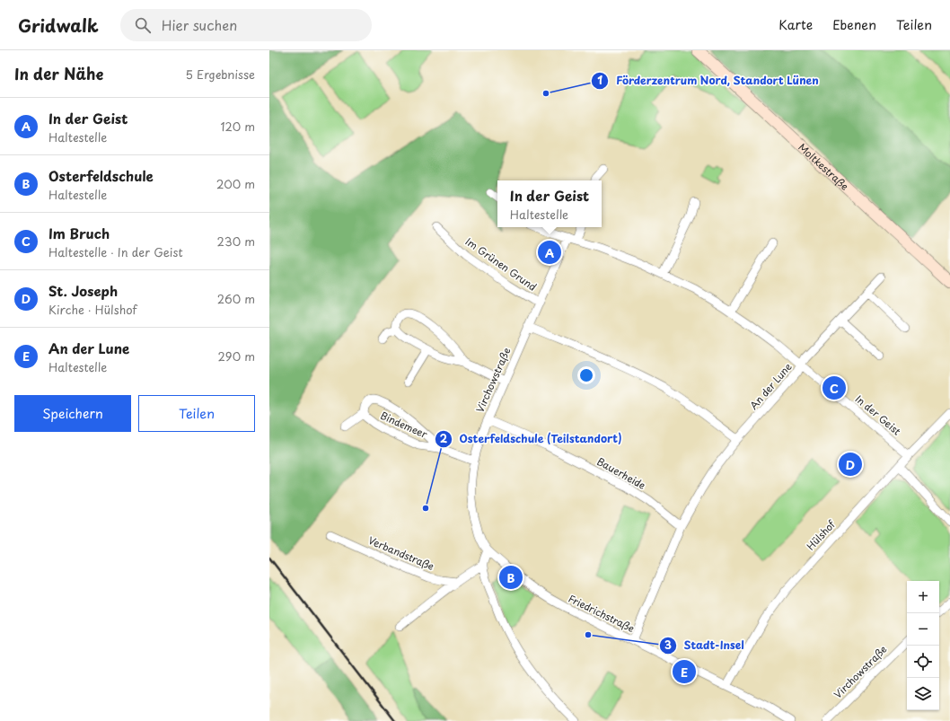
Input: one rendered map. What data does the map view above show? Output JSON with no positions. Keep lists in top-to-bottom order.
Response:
{
  "streets": {
    "street": [
      "Moltkestraße",
      "Im Grünen Grund",
      "Virchowstraße",
      "An der Lune",
      "In der Geist",
      "Bindemeer",
      "Bauerheide",
      "Hülshof",
      "Verbandstraße",
      "Friedrichstraße"
    ]
  },
  "crossings": [
    ["Im Grünen Grund", "Virchowstraße"],
    ["Virchowstraße", "In der Geist"],
    ["Virchowstraße", "Bindemeer"],
    ["Virchowstraße", "Bauerheide"],
    ["Virchowstraße", "Friedrichstraße"],
    ["An der Lune", "In der Geist"],
    ["An der Lune", "Bauerheide"],
    ["An der Lune", "Friedrichstraße"],
    ["In der Geist", "Hülshof"],
    ["Hülshof", "Friedrichstraße"]
  ],
  "places": ["Förderzentrum Nord, Standort Lünen", "Osterfeldschule (Teilstandort)", "Stadt-Insel"],
  "page": {
    "header": "Gridwalk",
    "search": "Hier suchen",
    "nav": ["Karte", "Ebenen", "Teilen"],
    "heading": ["In der Nähe", "5 Ergebnisse"],
    "list": [
      {
        "mark": "A",
        "name": "In der Geist",
        "note": "Haltestelle",
        "value": "120 m"
      },
      {
        "mark": "B",
        "name": "Osterfeldschule",
        "note": "Haltestelle",
        "value": "200 m"
      },
      {
        "mark": "C",
        "name": "Im Bruch",
        "note": "Haltestelle · In der Geist",
        "value": "230 m"
      },
      {
        "mark": "D",
        "name": "St. Joseph",
        "note": "Kirche · Hülshof",
        "value": "260 m"
      },
      {
        "mark": "E",
        "name": "An der Lune",
        "note": "Haltestelle",
        "value": "290 m"
      }
    ],
    "popup": ["In der Geist", "Haltestelle"],
    "pins": [
      "A",
      "C",
      "D",
      "B",
      "E"
    ],
    "buttons": ["Speichern", "Teilen"],
    "map_buttons": ["+", "−"]
  }
}
